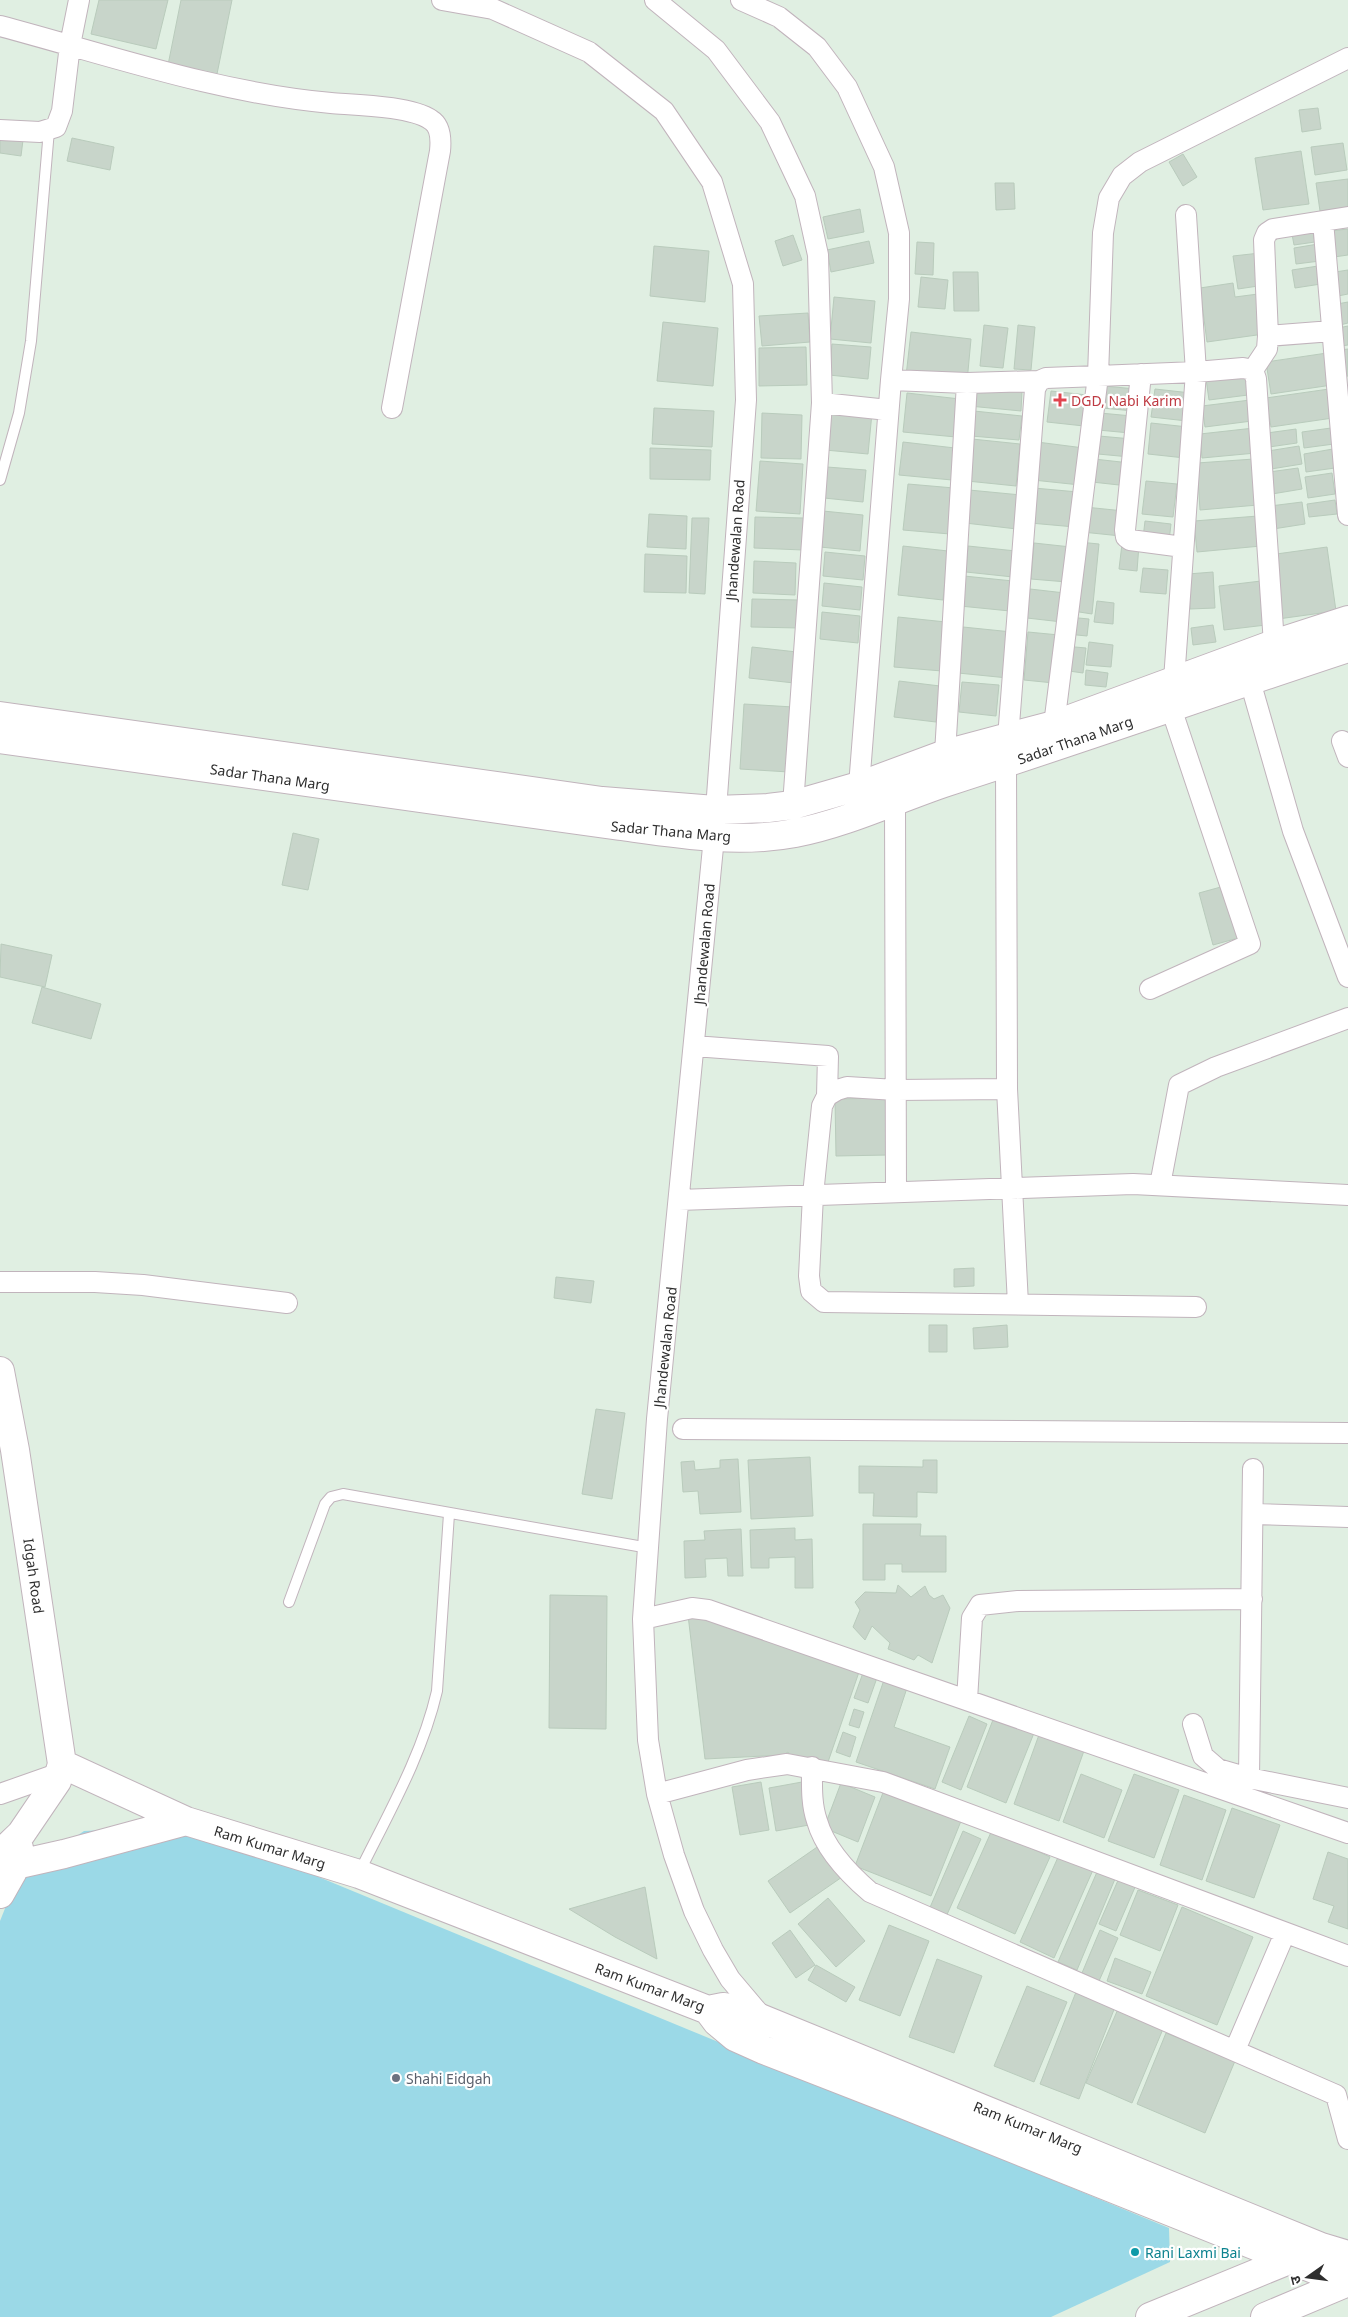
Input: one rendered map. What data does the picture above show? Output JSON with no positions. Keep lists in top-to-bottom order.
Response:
{
  "streets": {
    "street": [
      "Jhandewalan Road",
      "Sadar Thana Marg",
      "Idgah Road",
      "Ram Kumar Marg"
    ]
  },
  "crossings": [
    ["Jhandewalan Road", "Sadar Thana Marg"],
    ["Jhandewalan Road", "Ram Kumar Marg"],
    ["Idgah Road", "Ram Kumar Marg"]
  ],
  "places": {
    "health": ["DGD, Nabi Karim"],
    "other": ["Shahi Eidgah", "Rani Laxmi Bai"]
  },
  "north": "left"
}
